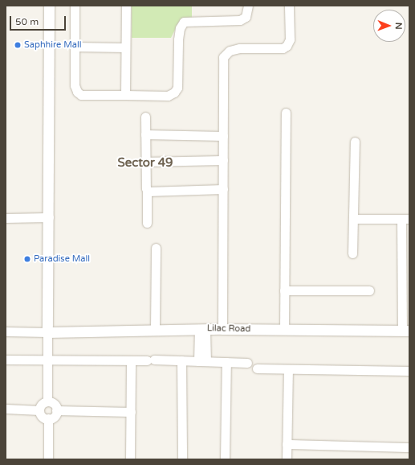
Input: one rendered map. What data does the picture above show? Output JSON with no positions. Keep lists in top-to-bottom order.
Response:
{
  "streets": {
    "street": ["Lilac Road"]
  },
  "districts": ["Sector 49"],
  "places": ["Saphhire Mall", "Paradise Mall"],
  "scale_bar": "50 m",
  "north": "right"
}
